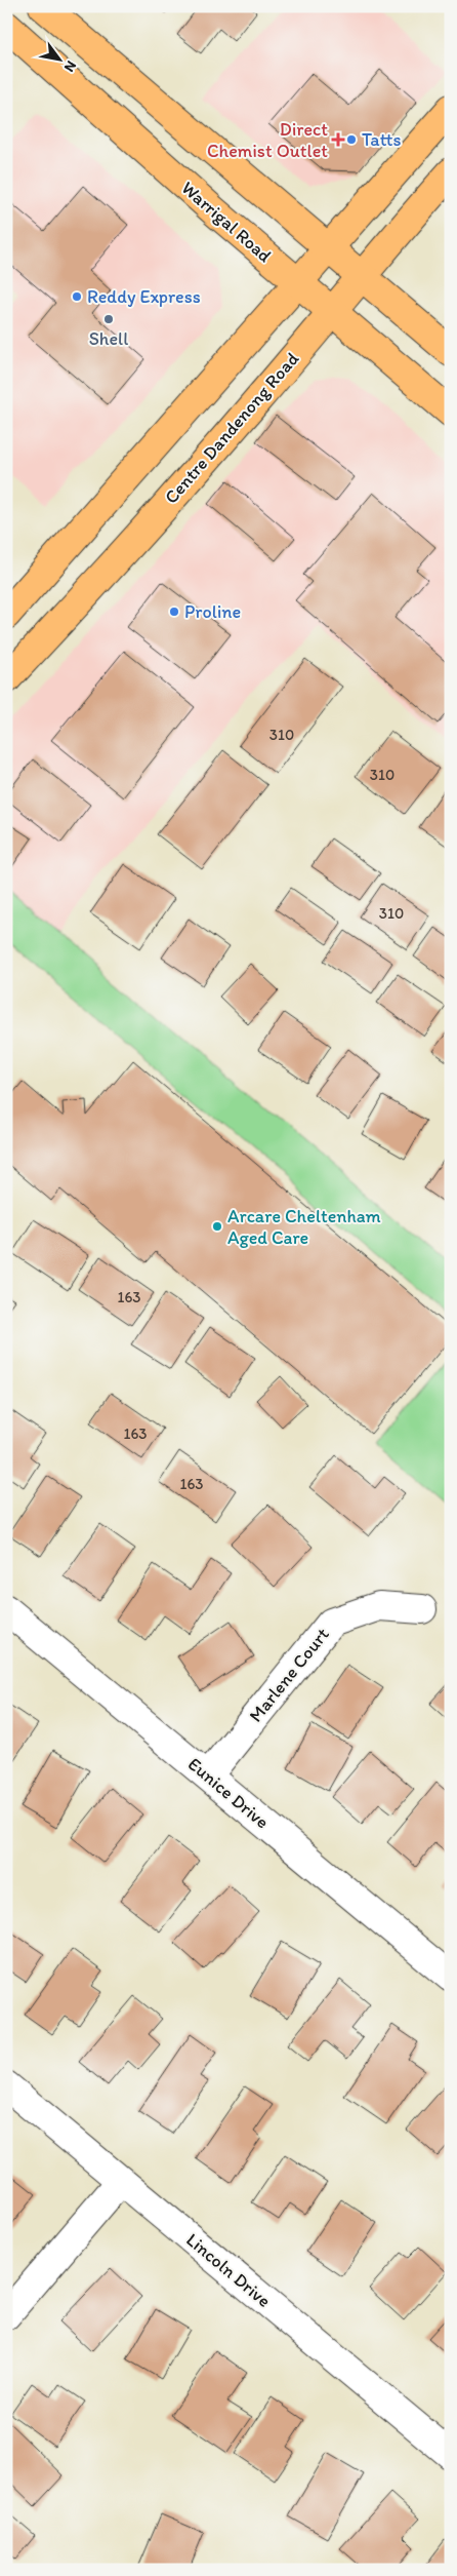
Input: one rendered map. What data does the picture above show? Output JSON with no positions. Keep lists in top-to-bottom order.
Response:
{
  "streets": {
    "main road": ["Warrigal Road", "Centre Dandenong Road"],
    "street": ["Marlene Court", "Eunice Drive", "Lincoln Drive"]
  },
  "crossings": [
    ["Warrigal Road", "Centre Dandenong Road"],
    ["Marlene Court", "Eunice Drive"]
  ],
  "places": {
    "health": ["Direct Chemist Outlet"],
    "other": [
      "Tatts",
      "Reddy Express",
      "Shell",
      "Proline",
      "Arcare Cheltenham Aged Care"
    ]
  },
  "house_numbers": [
    "310",
    "310",
    "310",
    "163",
    "163",
    "163"
  ],
  "north": "bottom right"
}
